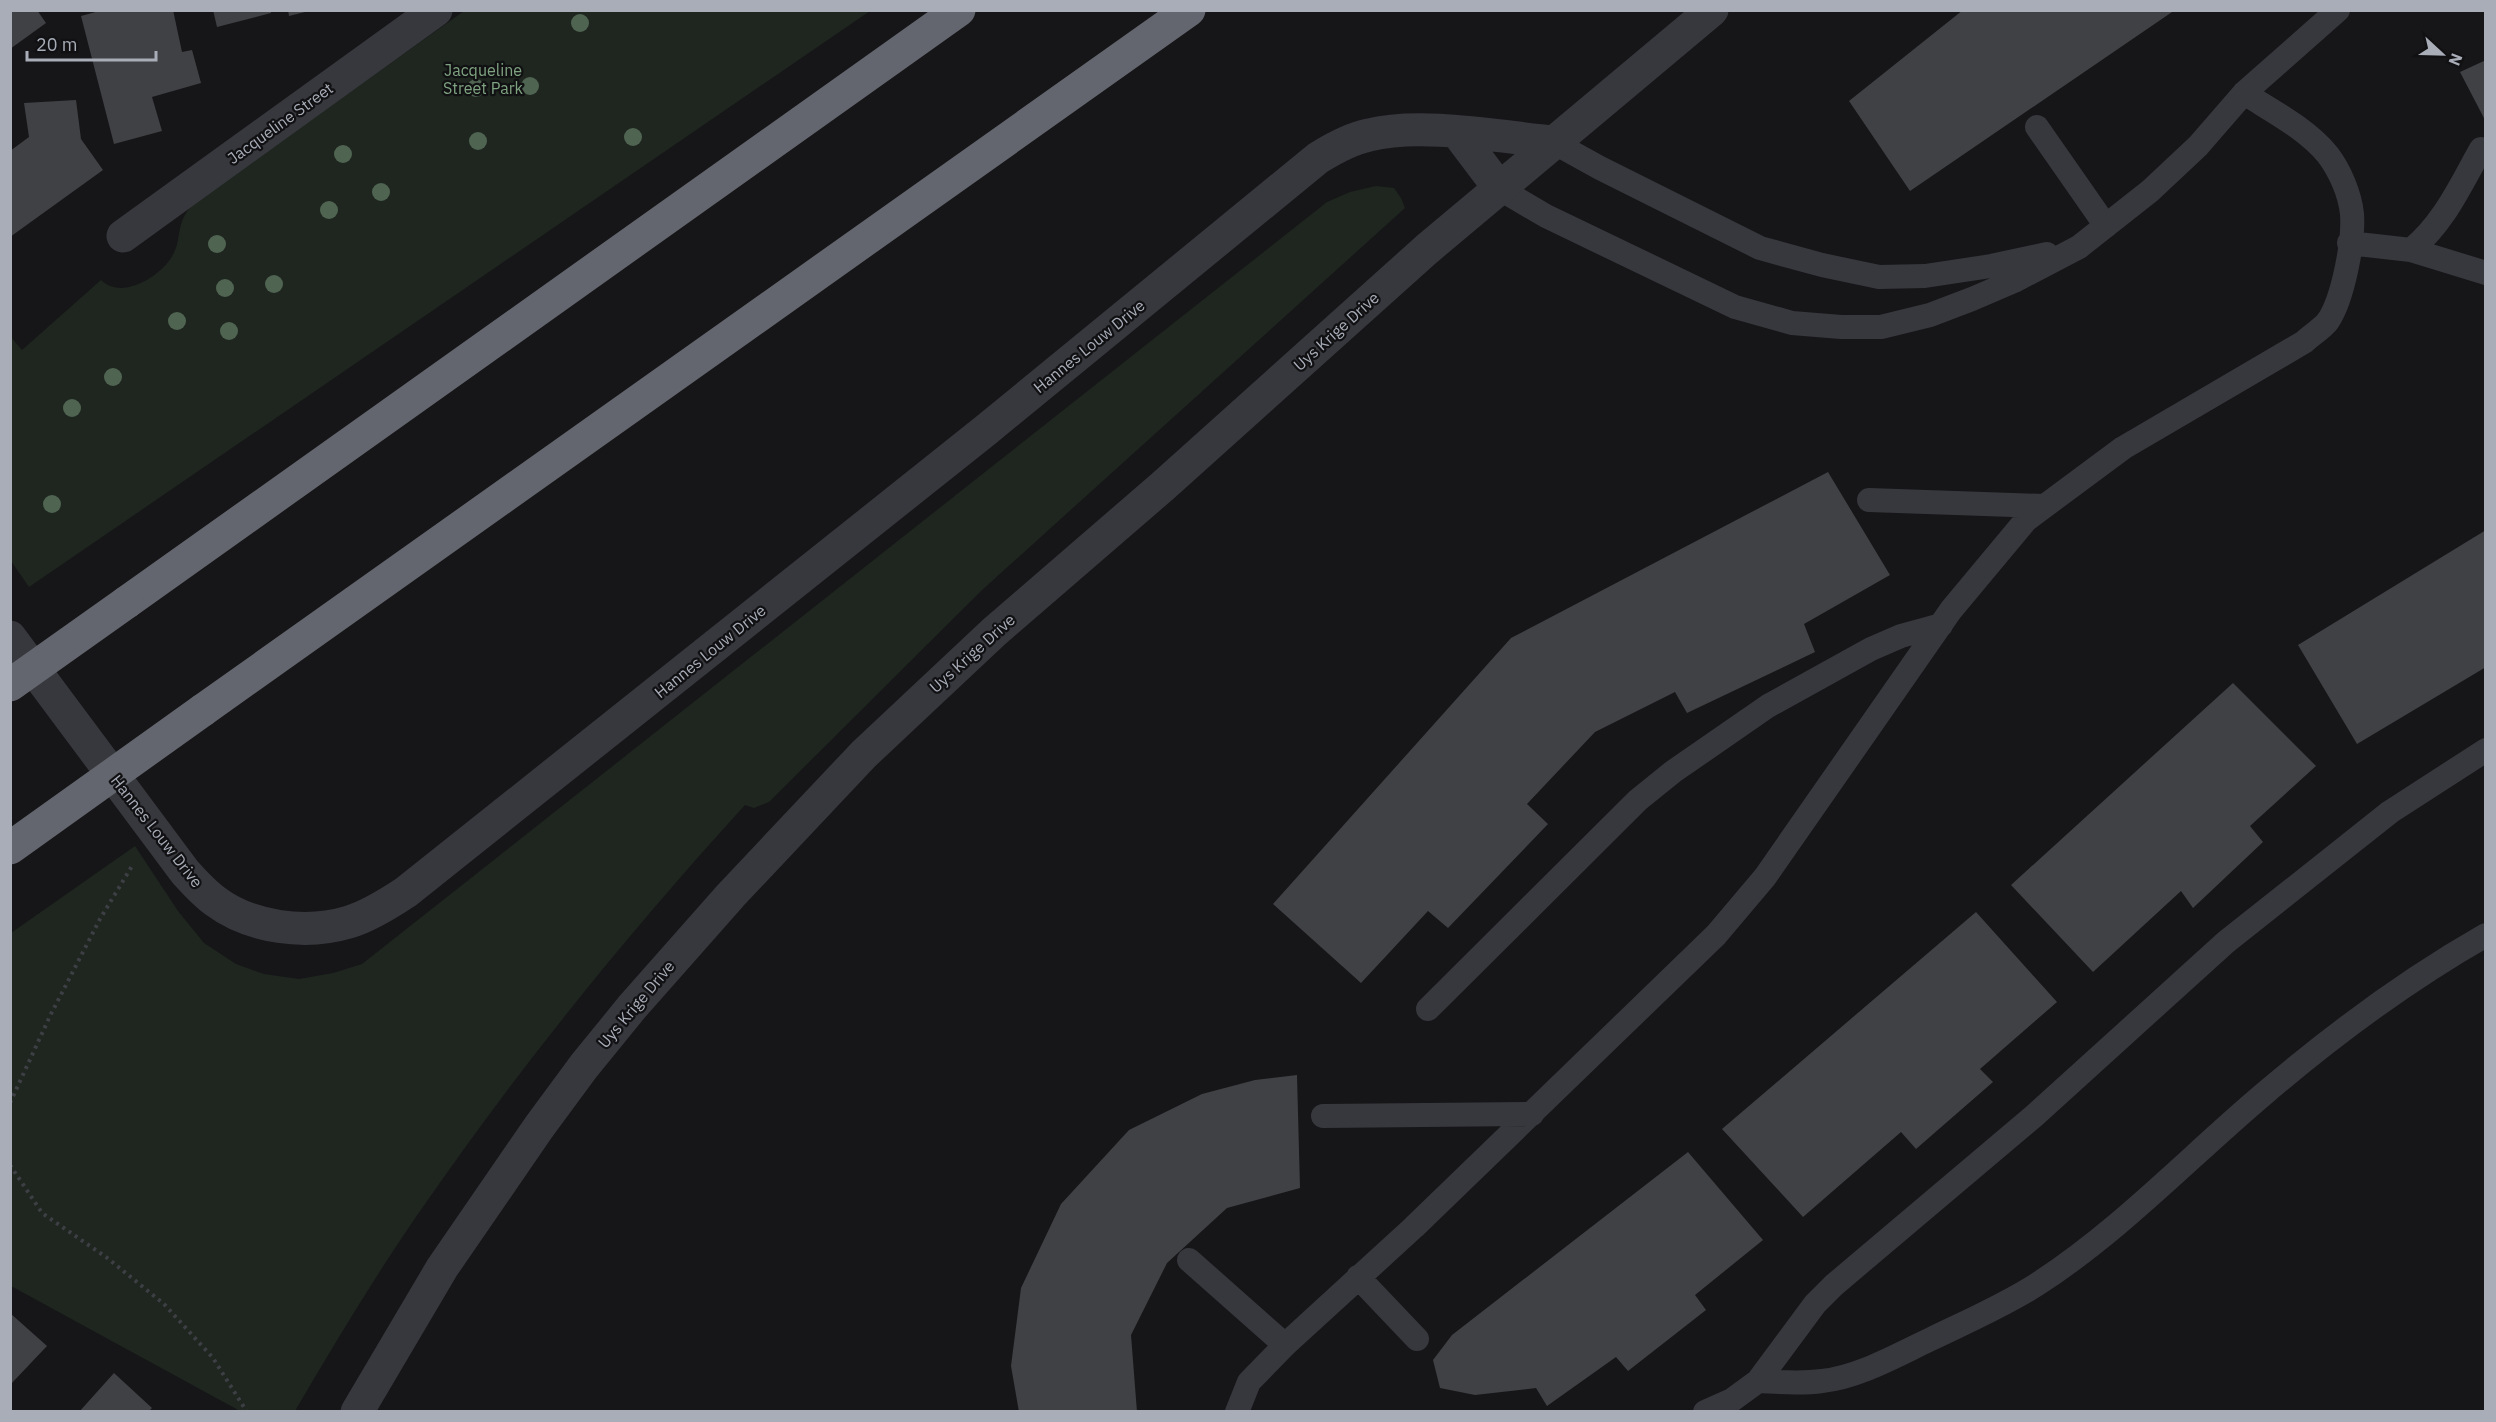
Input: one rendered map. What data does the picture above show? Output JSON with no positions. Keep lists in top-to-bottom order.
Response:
{
  "streets": {
    "street": ["Jacqueline Street", "Uys Krige Drive", "Hannes Louw Drive"]
  },
  "crossings": [
    ["Uys Krige Drive", "Hannes Louw Drive"]
  ],
  "parks": ["Jacqueline Street Park"],
  "scale_bar": "20 m",
  "north": "right"
}
